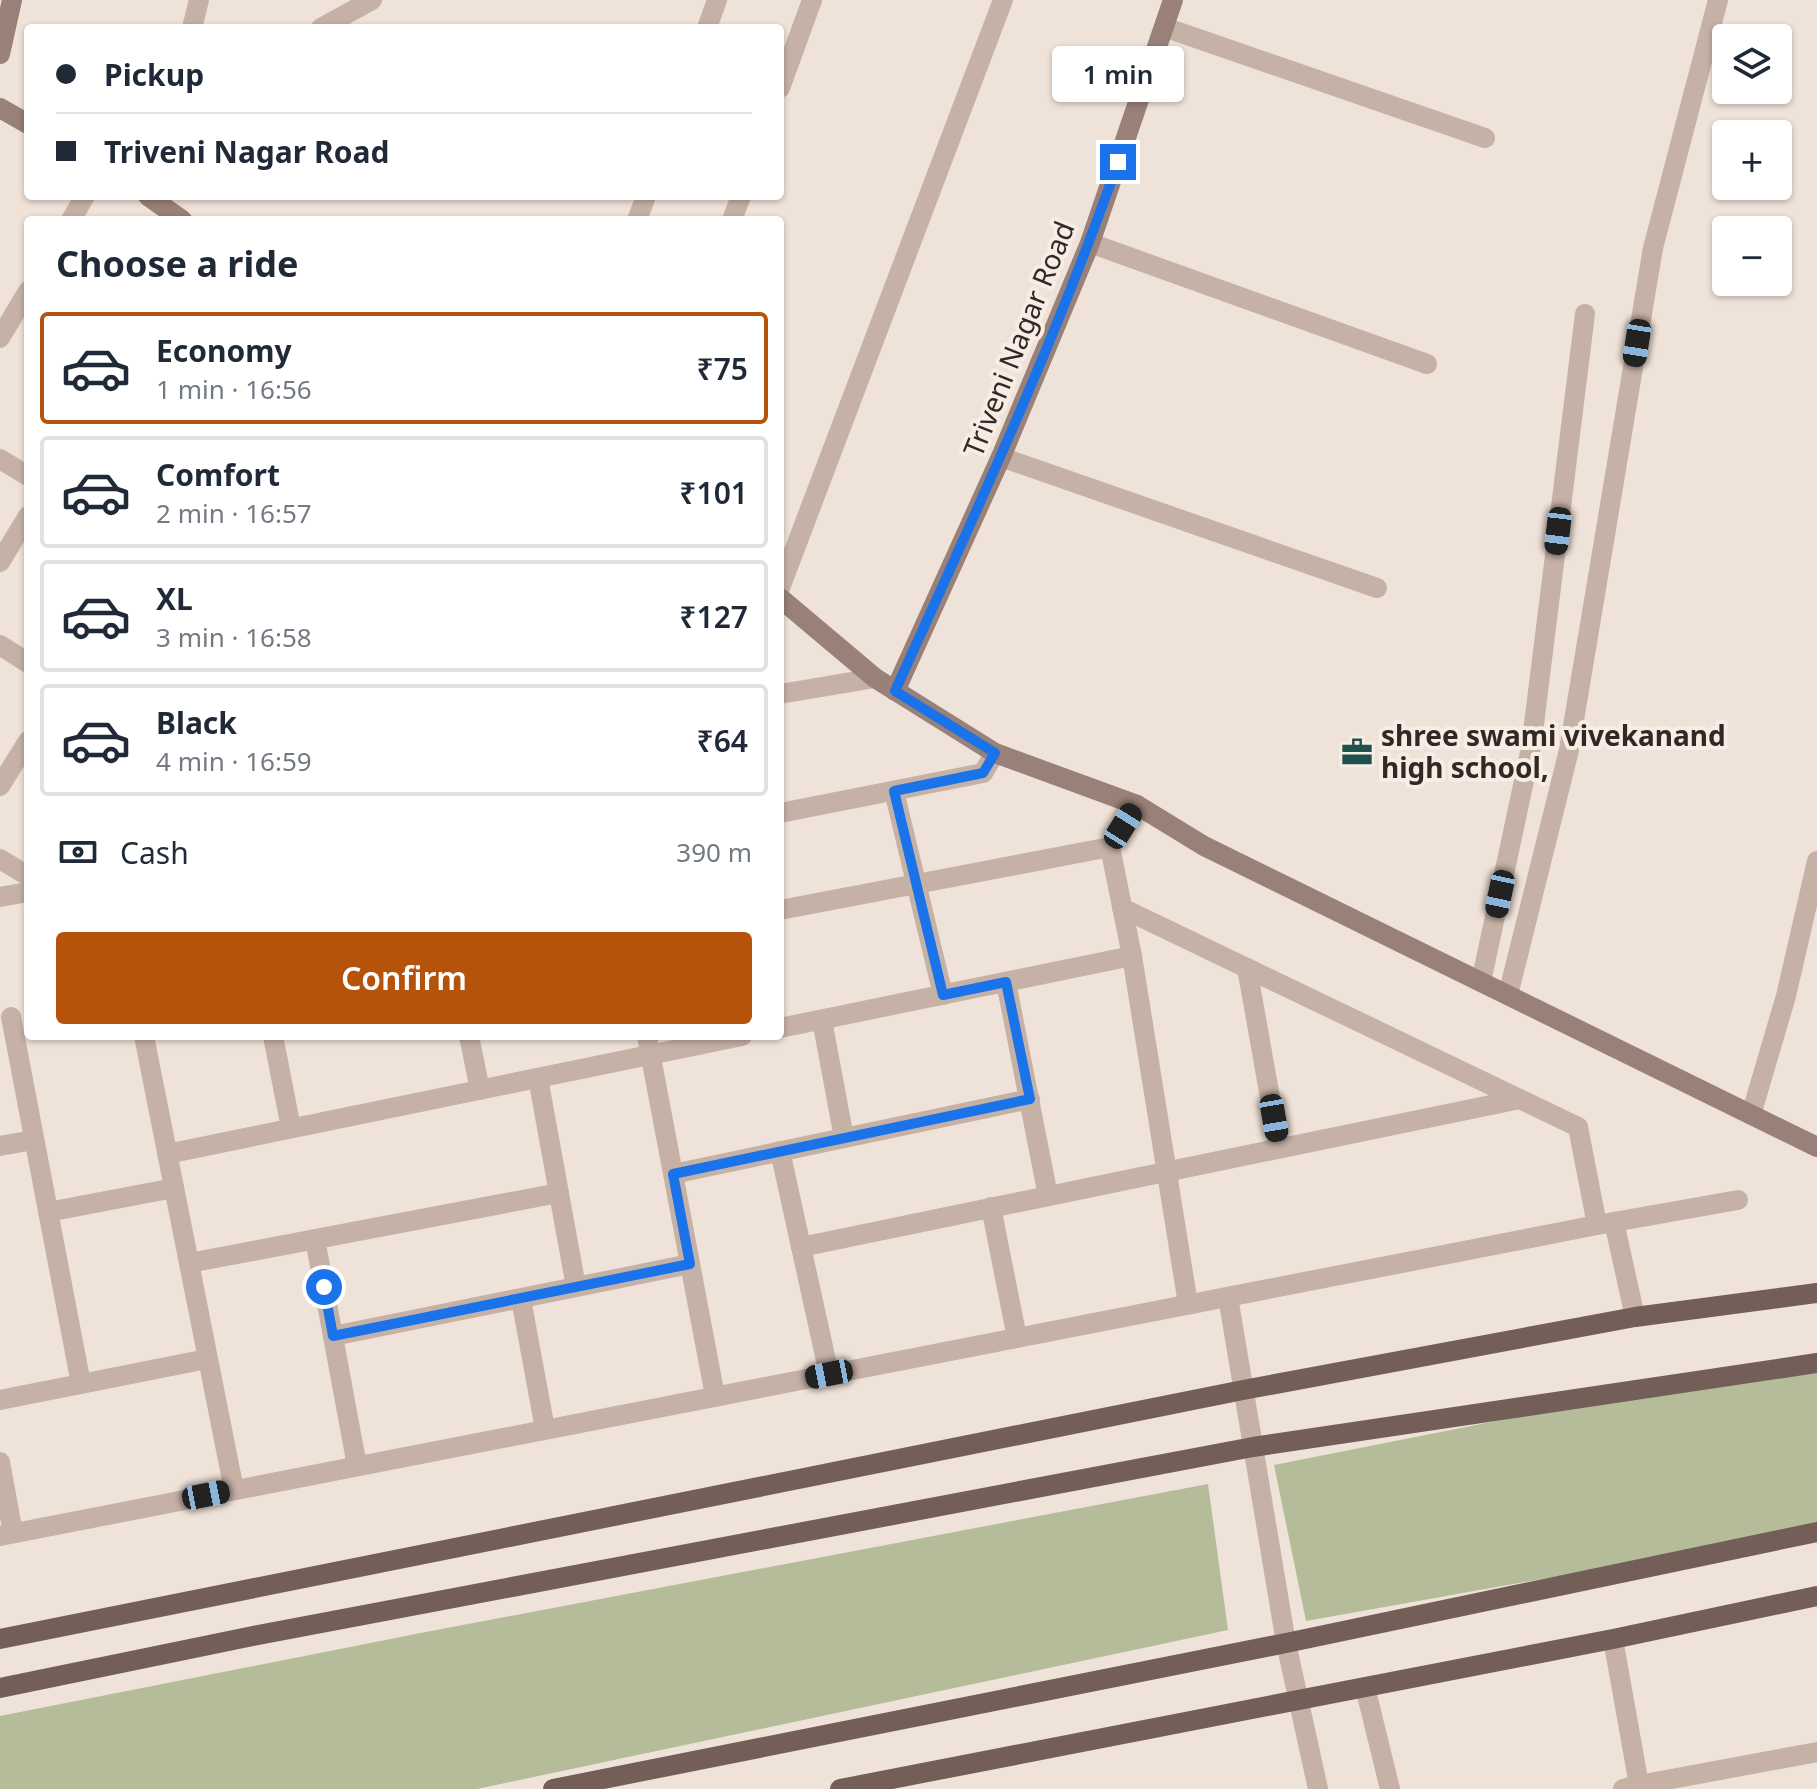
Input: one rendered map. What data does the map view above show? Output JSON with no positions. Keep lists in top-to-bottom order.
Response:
{
  "streets": {
    "street": ["Triveni Nagar Road"]
  },
  "places": {
    "office": ["shree swami vivekanand high school,"]
  },
  "page": {
    "map_buttons": ["+", "−"],
    "banner": ["Pickup", "Triveni Nagar Road"],
    "bubble": "1 min",
    "heading": "Choose a ride",
    "list": [
      {
        "name": "Economy",
        "note": "1 min · 16:56",
        "value": "₹75"
      },
      {
        "name": "Comfort",
        "note": "2 min · 16:57",
        "value": "₹101"
      },
      {
        "name": "XL",
        "note": "3 min · 16:58",
        "value": "₹127"
      },
      {
        "name": "Black",
        "note": "4 min · 16:59",
        "value": "₹64"
      }
    ],
    "pay": ["Cash", "390 m"],
    "buttons": "Confirm"
  }
}
